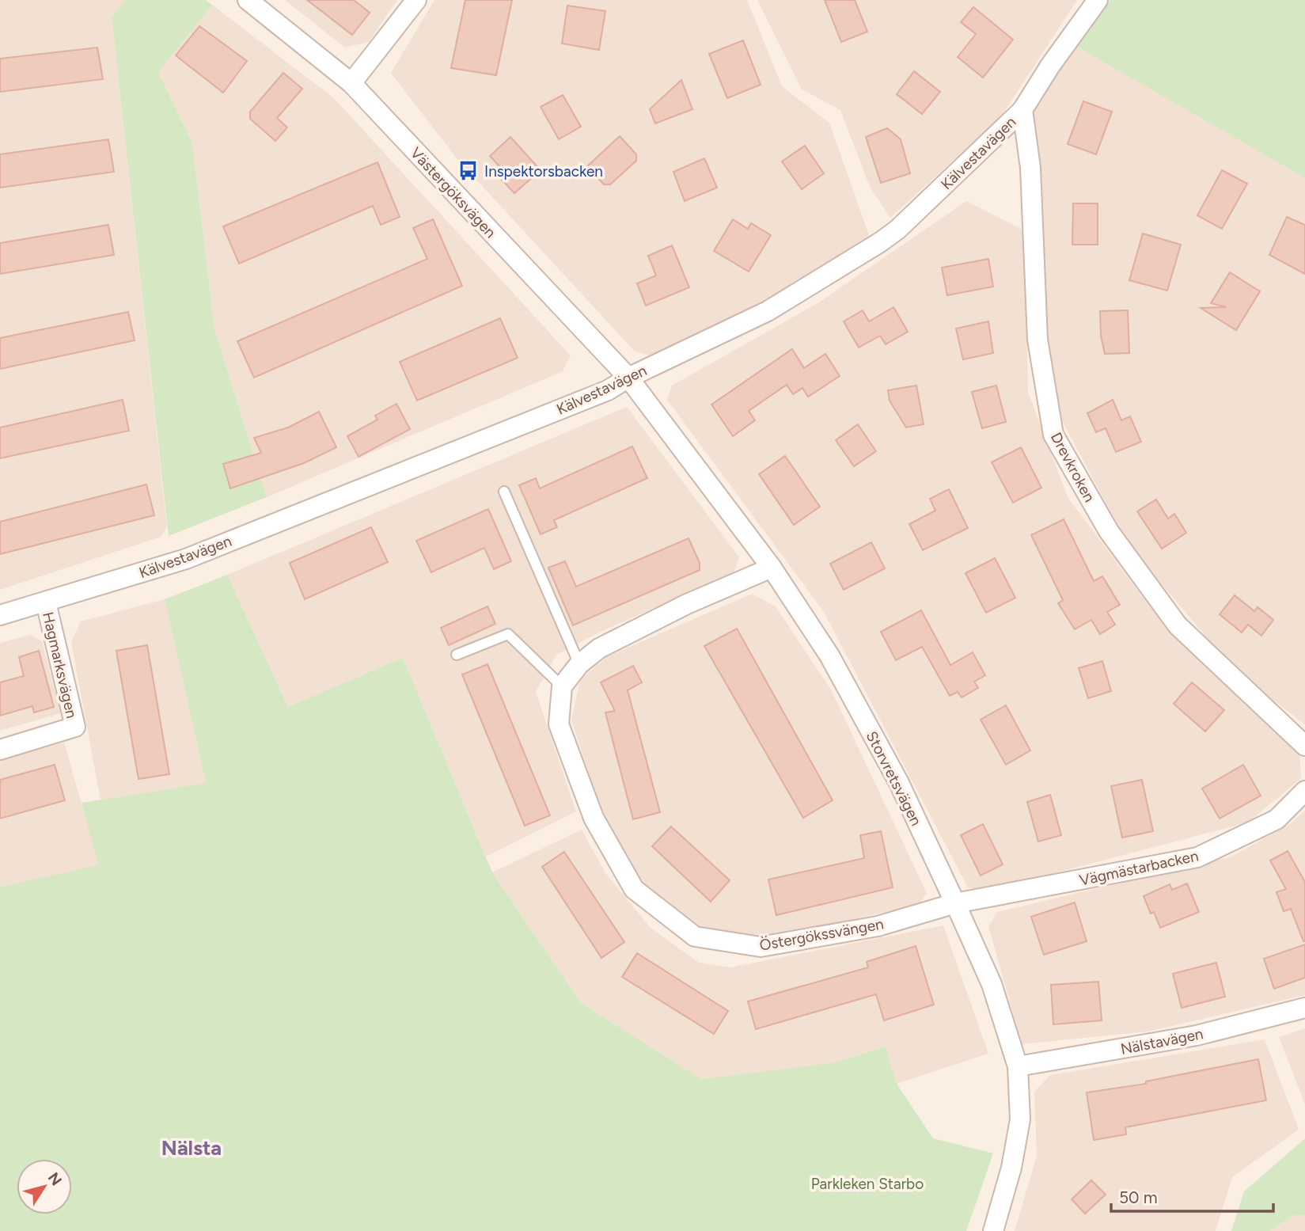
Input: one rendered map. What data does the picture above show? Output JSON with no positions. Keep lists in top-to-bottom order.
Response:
{
  "streets": {
    "street": [
      "Kälvestavägen",
      "Västergöksvägen",
      "Drevkroken",
      "Hagmarksvägen",
      "Storvretsvägen",
      "Vägmästarbacken",
      "Östergökssvängen",
      "Nälstavägen"
    ]
  },
  "crossings": [
    ["Kälvestavägen", "Västergöksvägen"],
    ["Kälvestavägen", "Drevkroken"],
    ["Kälvestavägen", "Hagmarksvägen"],
    ["Kälvestavägen", "Storvretsvägen"],
    ["Västergöksvägen", "Storvretsvägen"],
    ["Storvretsvägen", "Vägmästarbacken"],
    ["Storvretsvägen", "Östergökssvängen"],
    ["Storvretsvägen", "Nälstavägen"],
    ["Vägmästarbacken", "Östergökssvängen"]
  ],
  "districts": ["Nälsta"],
  "parks": ["Parkleken Starbo"],
  "places": {
    "bus stop": ["Inspektorsbacken"]
  },
  "scale_bar": "50 m",
  "north": "top right"
}
